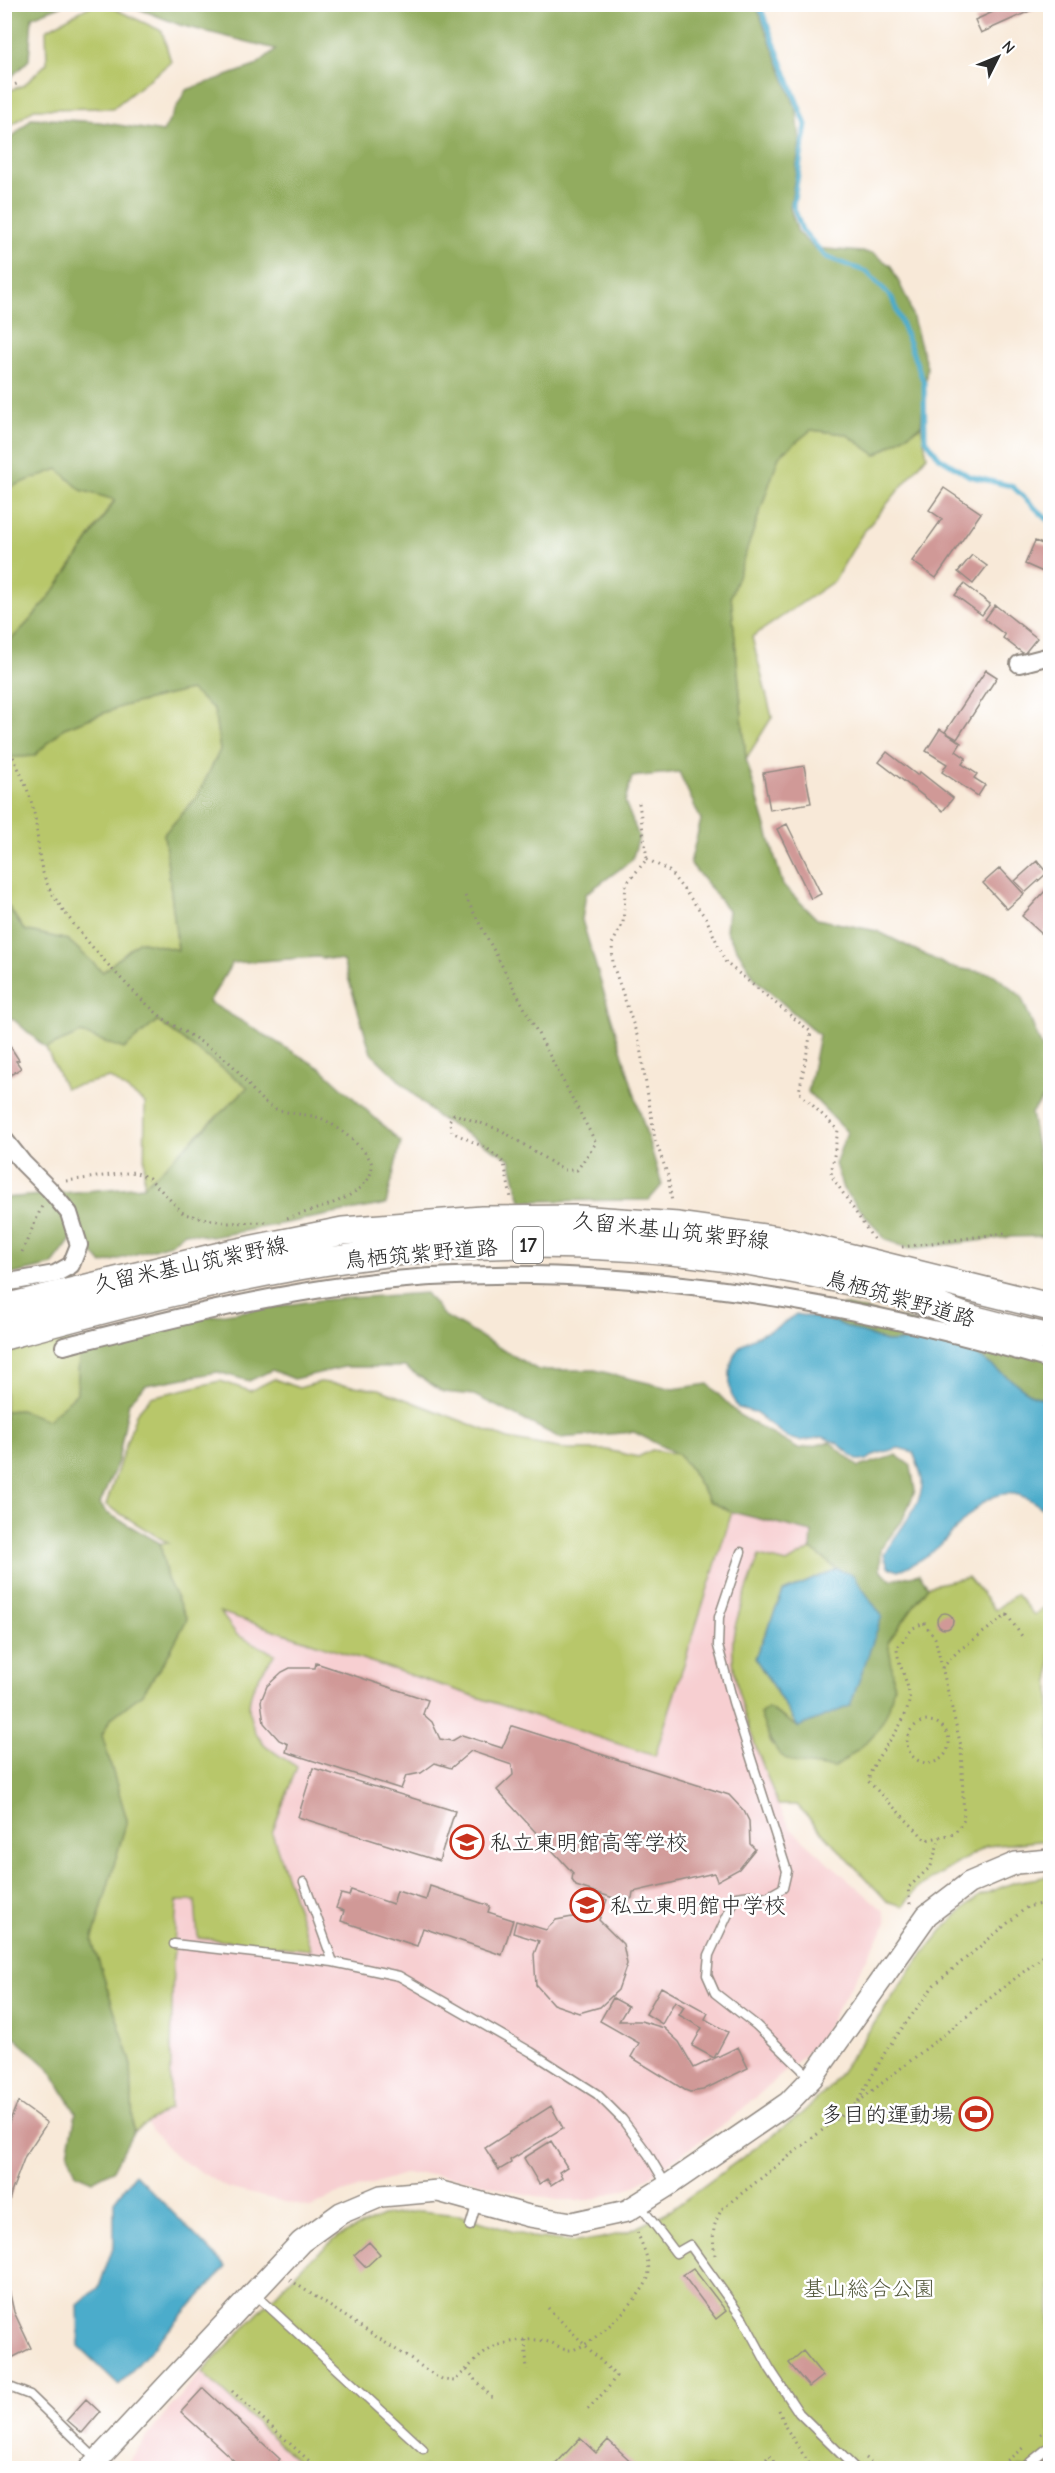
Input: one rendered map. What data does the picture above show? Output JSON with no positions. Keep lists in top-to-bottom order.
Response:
{
  "streets": {
    "main road": ["久留米基山筑紫野線", "17", "鳥栖筑紫野道路"]
  },
  "parks": ["基山総合公園"],
  "places": {
    "school or university": ["私立東明館高等学校", "私立東明館中学校"],
    "sports": ["多目的運動場"]
  },
  "north": "top right"
}
